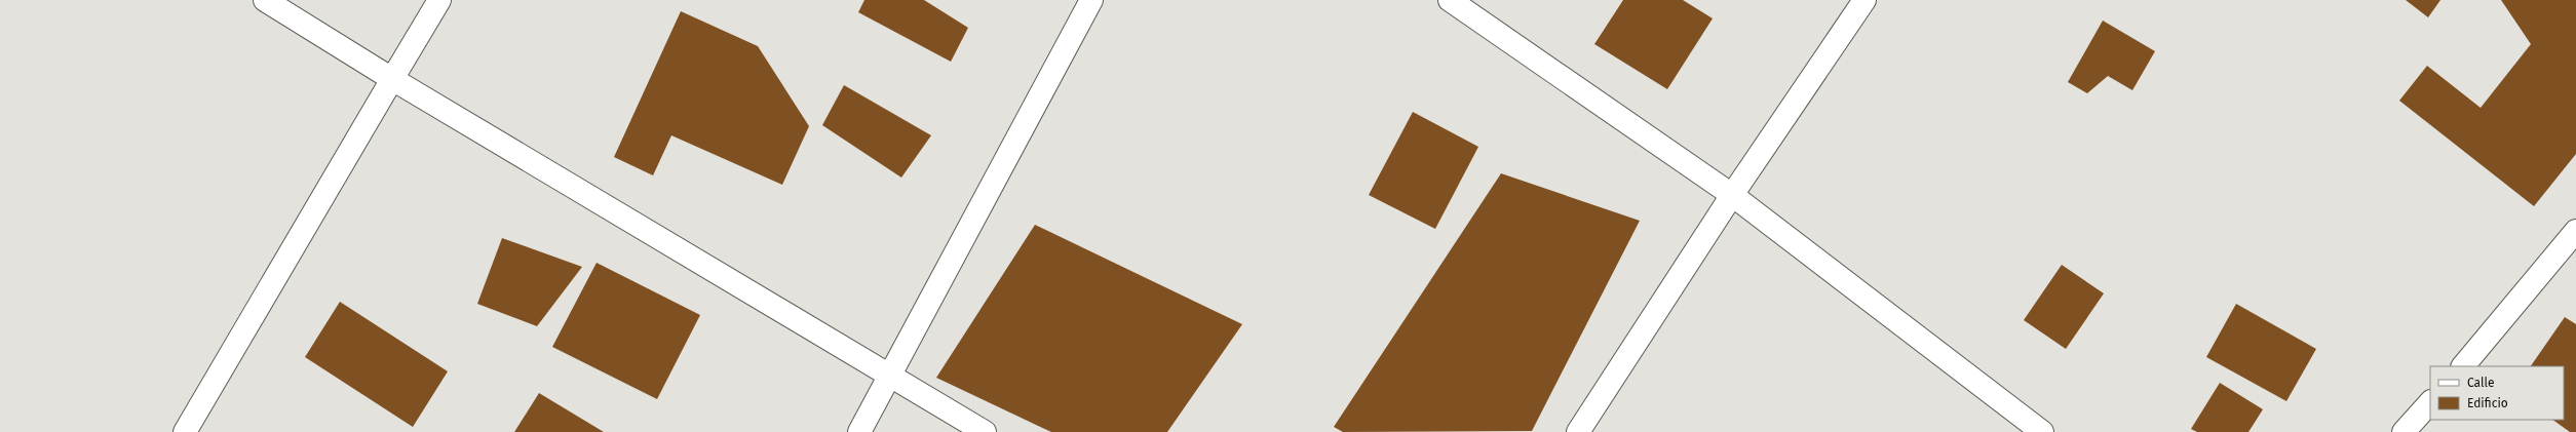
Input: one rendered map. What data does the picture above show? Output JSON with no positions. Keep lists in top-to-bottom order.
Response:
{
  "legend": ["Calle", "Edificio"]
}
